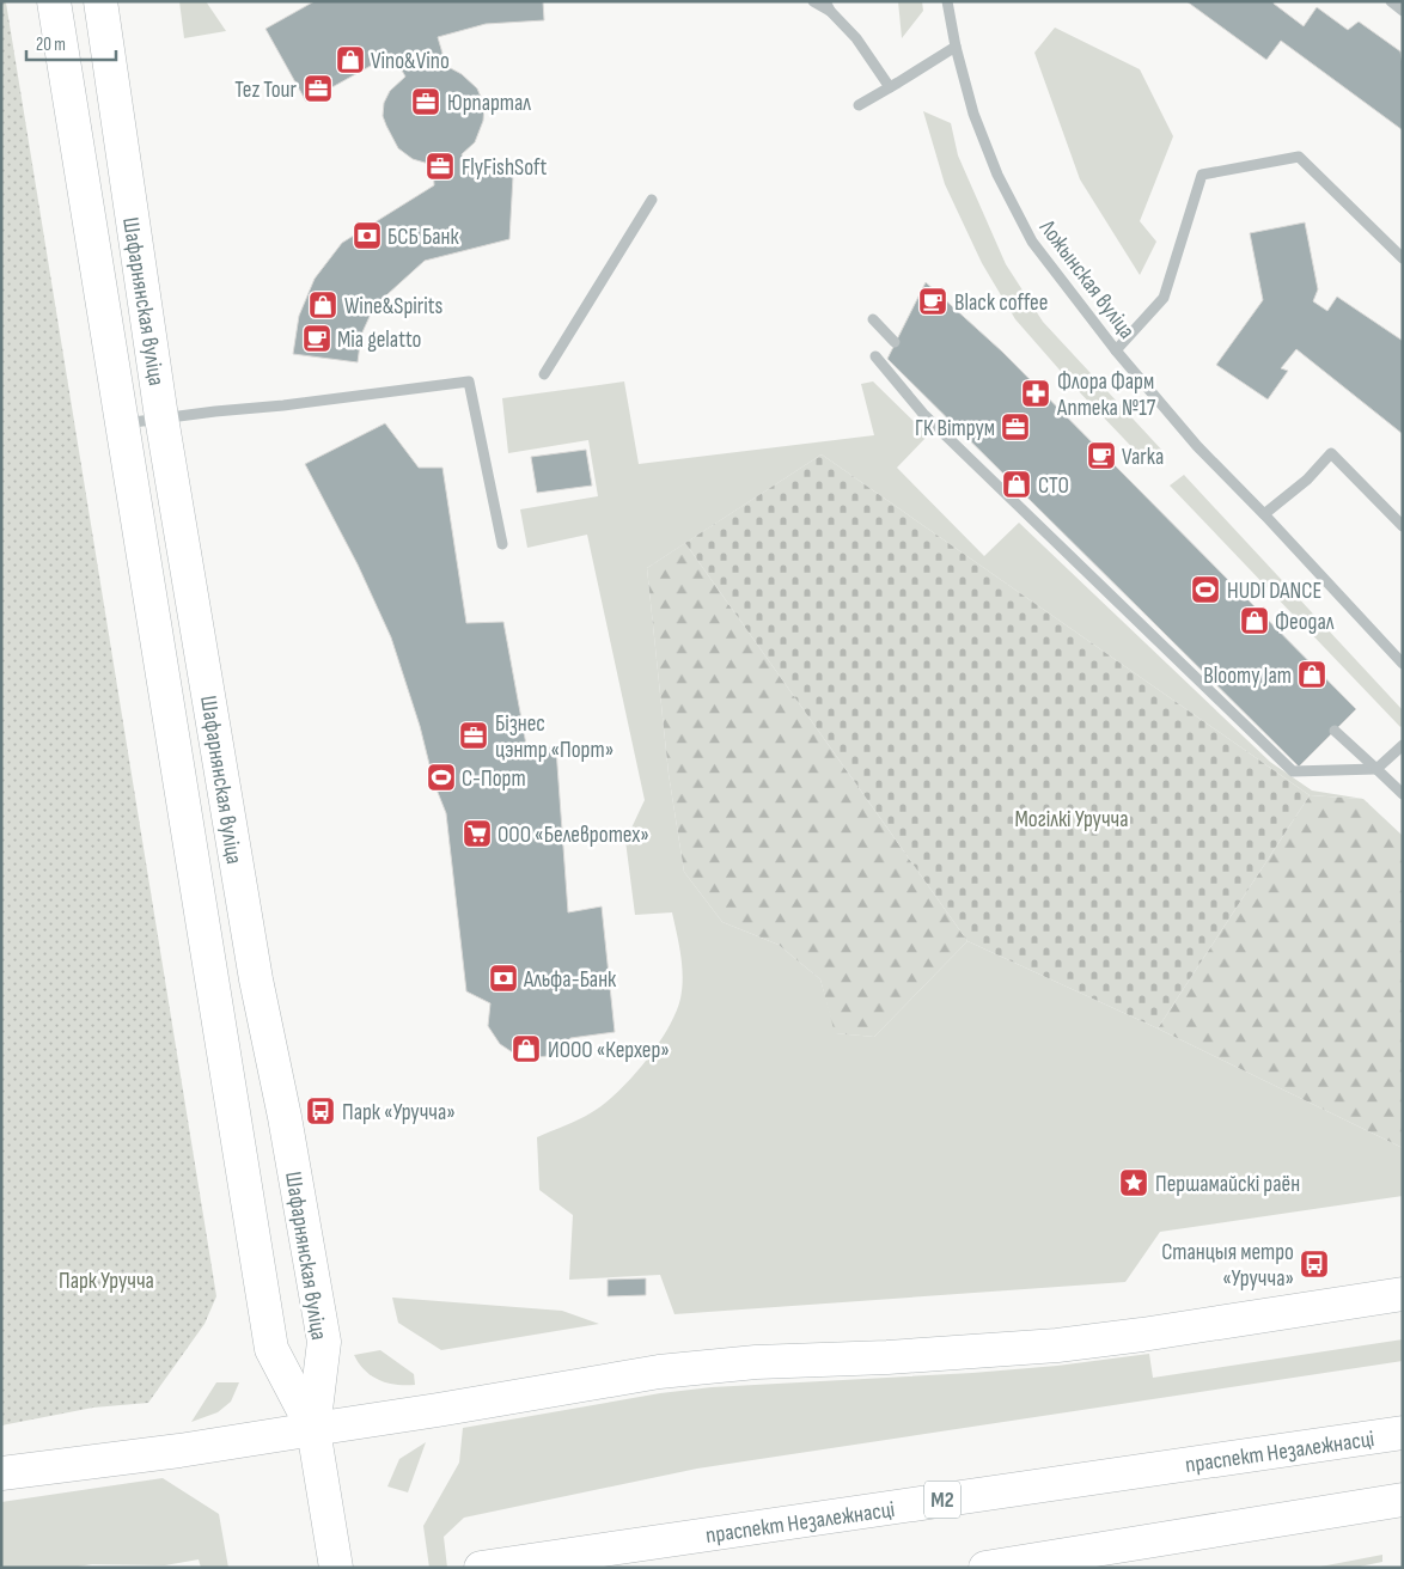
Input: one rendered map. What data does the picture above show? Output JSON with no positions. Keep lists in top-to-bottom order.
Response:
{
  "streets": {
    "main road": ["Шафарнянская вуліца", "праспект Незалежнасці", "М2"],
    "street": ["Ложынская вуліца"]
  },
  "parks": ["Могілкі Уручча", "Парк Уручча"],
  "places": {
    "shop": [
      "Vino&Vino",
      "Wine&Spirits",
      "СТО",
      "Феодал",
      "Bloomy Jam",
      "ИООО «Керхер»"
    ],
    "office": [
      "Tez Tour",
      "Юрпартал",
      "FlyFishSoft",
      "ГК Вітрум",
      "Бізнес цэнтр «Порт»"
    ],
    "bank": ["БСБ Банк", "Альфа-Банк"],
    "cafe": ["Black coffee", "Mia gelatto", "Varka"],
    "pharmacy": ["Флора Фарм Аптека №17"],
    "sports": ["HUDI DANCE", "С-Порт"],
    "supermarket": ["ООО «Белевротех»"],
    "bus stop": ["Парк «Уручча»", "Станцыя метро «Уручча»"],
    "place": ["Першамайскі раён"]
  },
  "scale_bar": "20 m"
}
